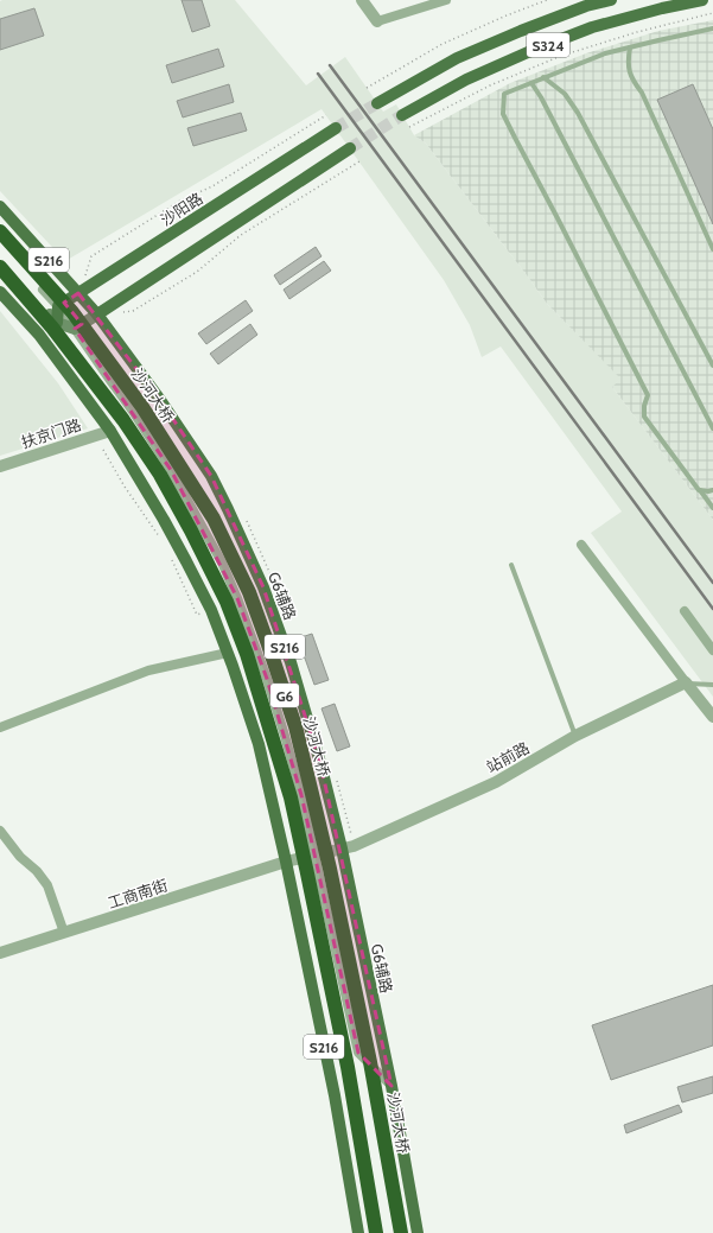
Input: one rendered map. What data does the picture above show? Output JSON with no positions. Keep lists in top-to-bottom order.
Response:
{
  "streets": {
    "highway": ["沙河大桥", "G6"],
    "main road": [
      "S324",
      "沙阳路",
      "S216",
      "G6辅路"
    ],
    "street": ["扶京门路", "站前路", "工商南街"]
  },
  "crossings": [
    ["沙阳路", "G6辅路"],
    ["S216", "扶京门路"],
    ["S216", "工商南街"],
    ["G6辅路", "站前路"],
    ["站前路", "工商南街"]
  ]
}
